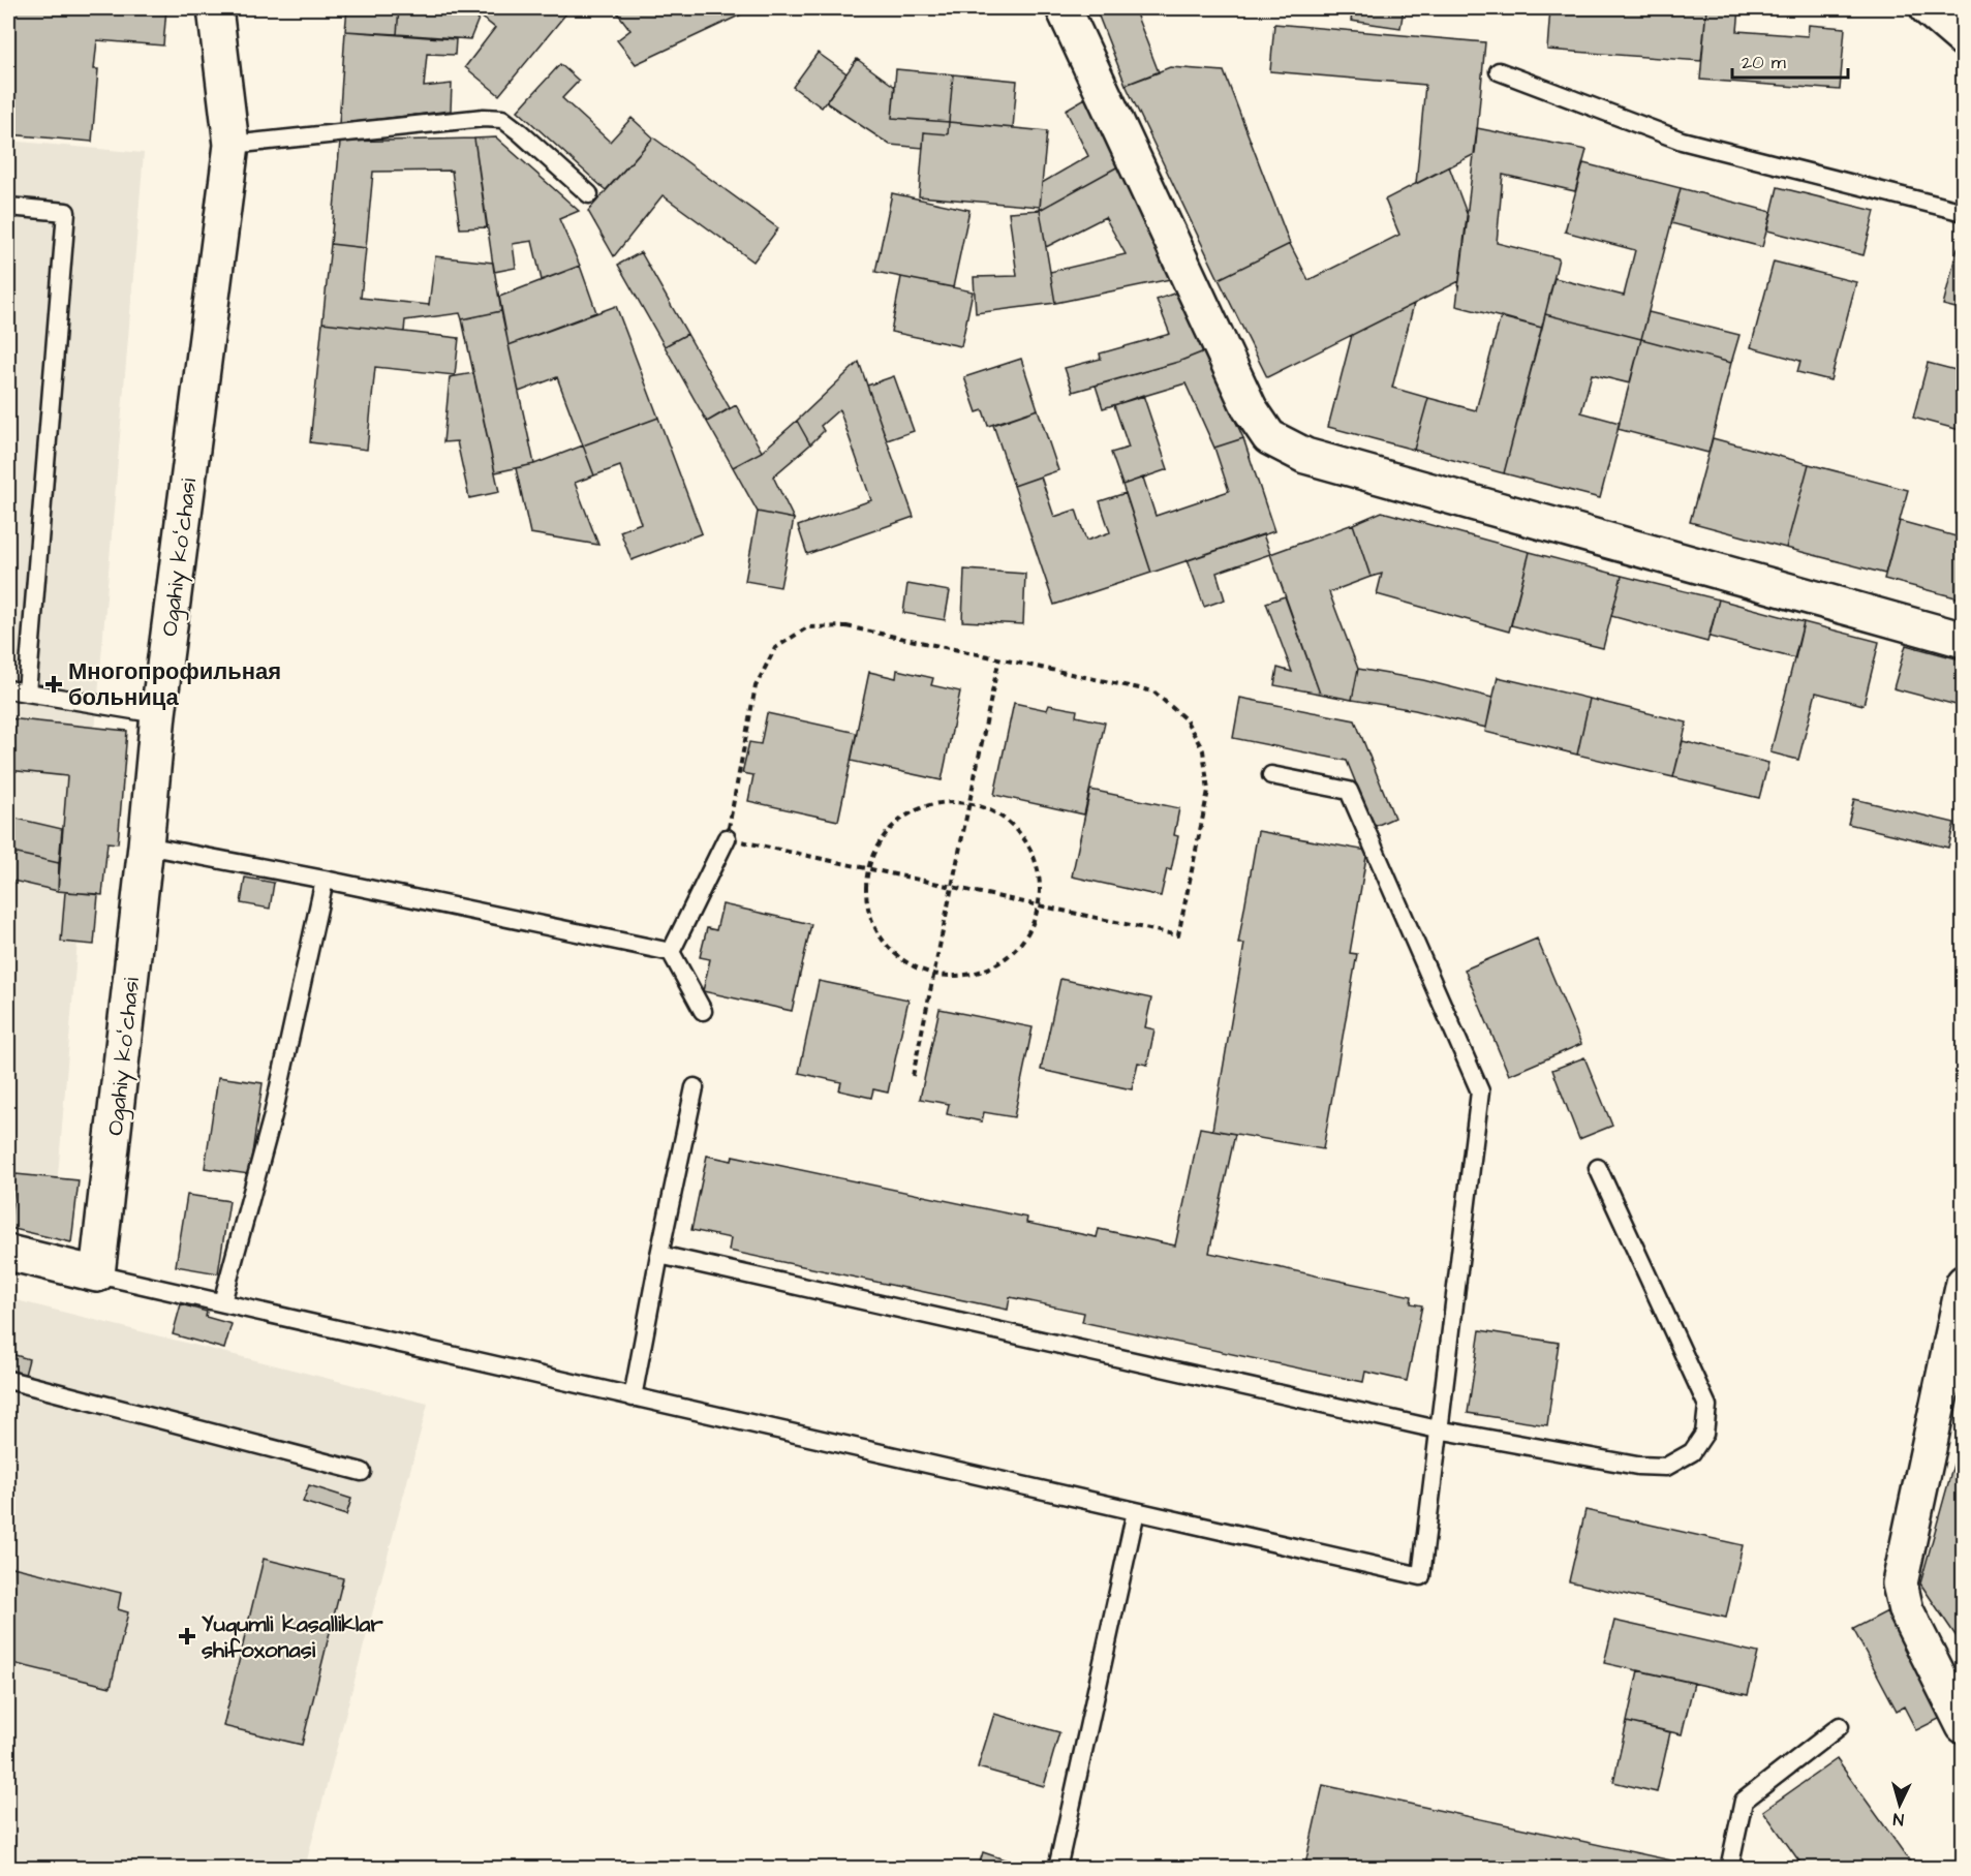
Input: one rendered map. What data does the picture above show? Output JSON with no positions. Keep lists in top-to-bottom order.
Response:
{
  "streets": {
    "street": ["Ogahiy koʻchasi"]
  },
  "places": {
    "health": ["Многопрофильная больница", "Yuqumli kasalliklar shifoxonasi"]
  },
  "scale_bar": "20 m",
  "north": "bottom"
}
